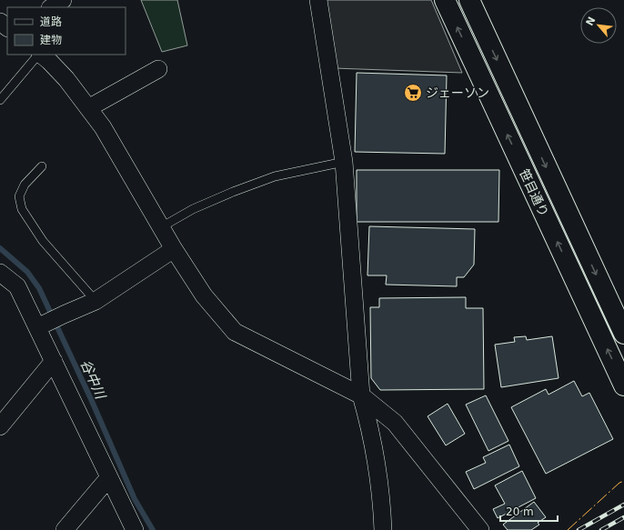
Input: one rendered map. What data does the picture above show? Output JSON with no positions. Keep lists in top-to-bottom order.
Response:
{
  "streets": {
    "main road": ["笹目通り"]
  },
  "water": ["谷中川"],
  "places": {
    "supermarket": ["ジェーソン"]
  },
  "legend": ["道路", "建物"],
  "scale_bar": "20 m",
  "north": "top left"
}
